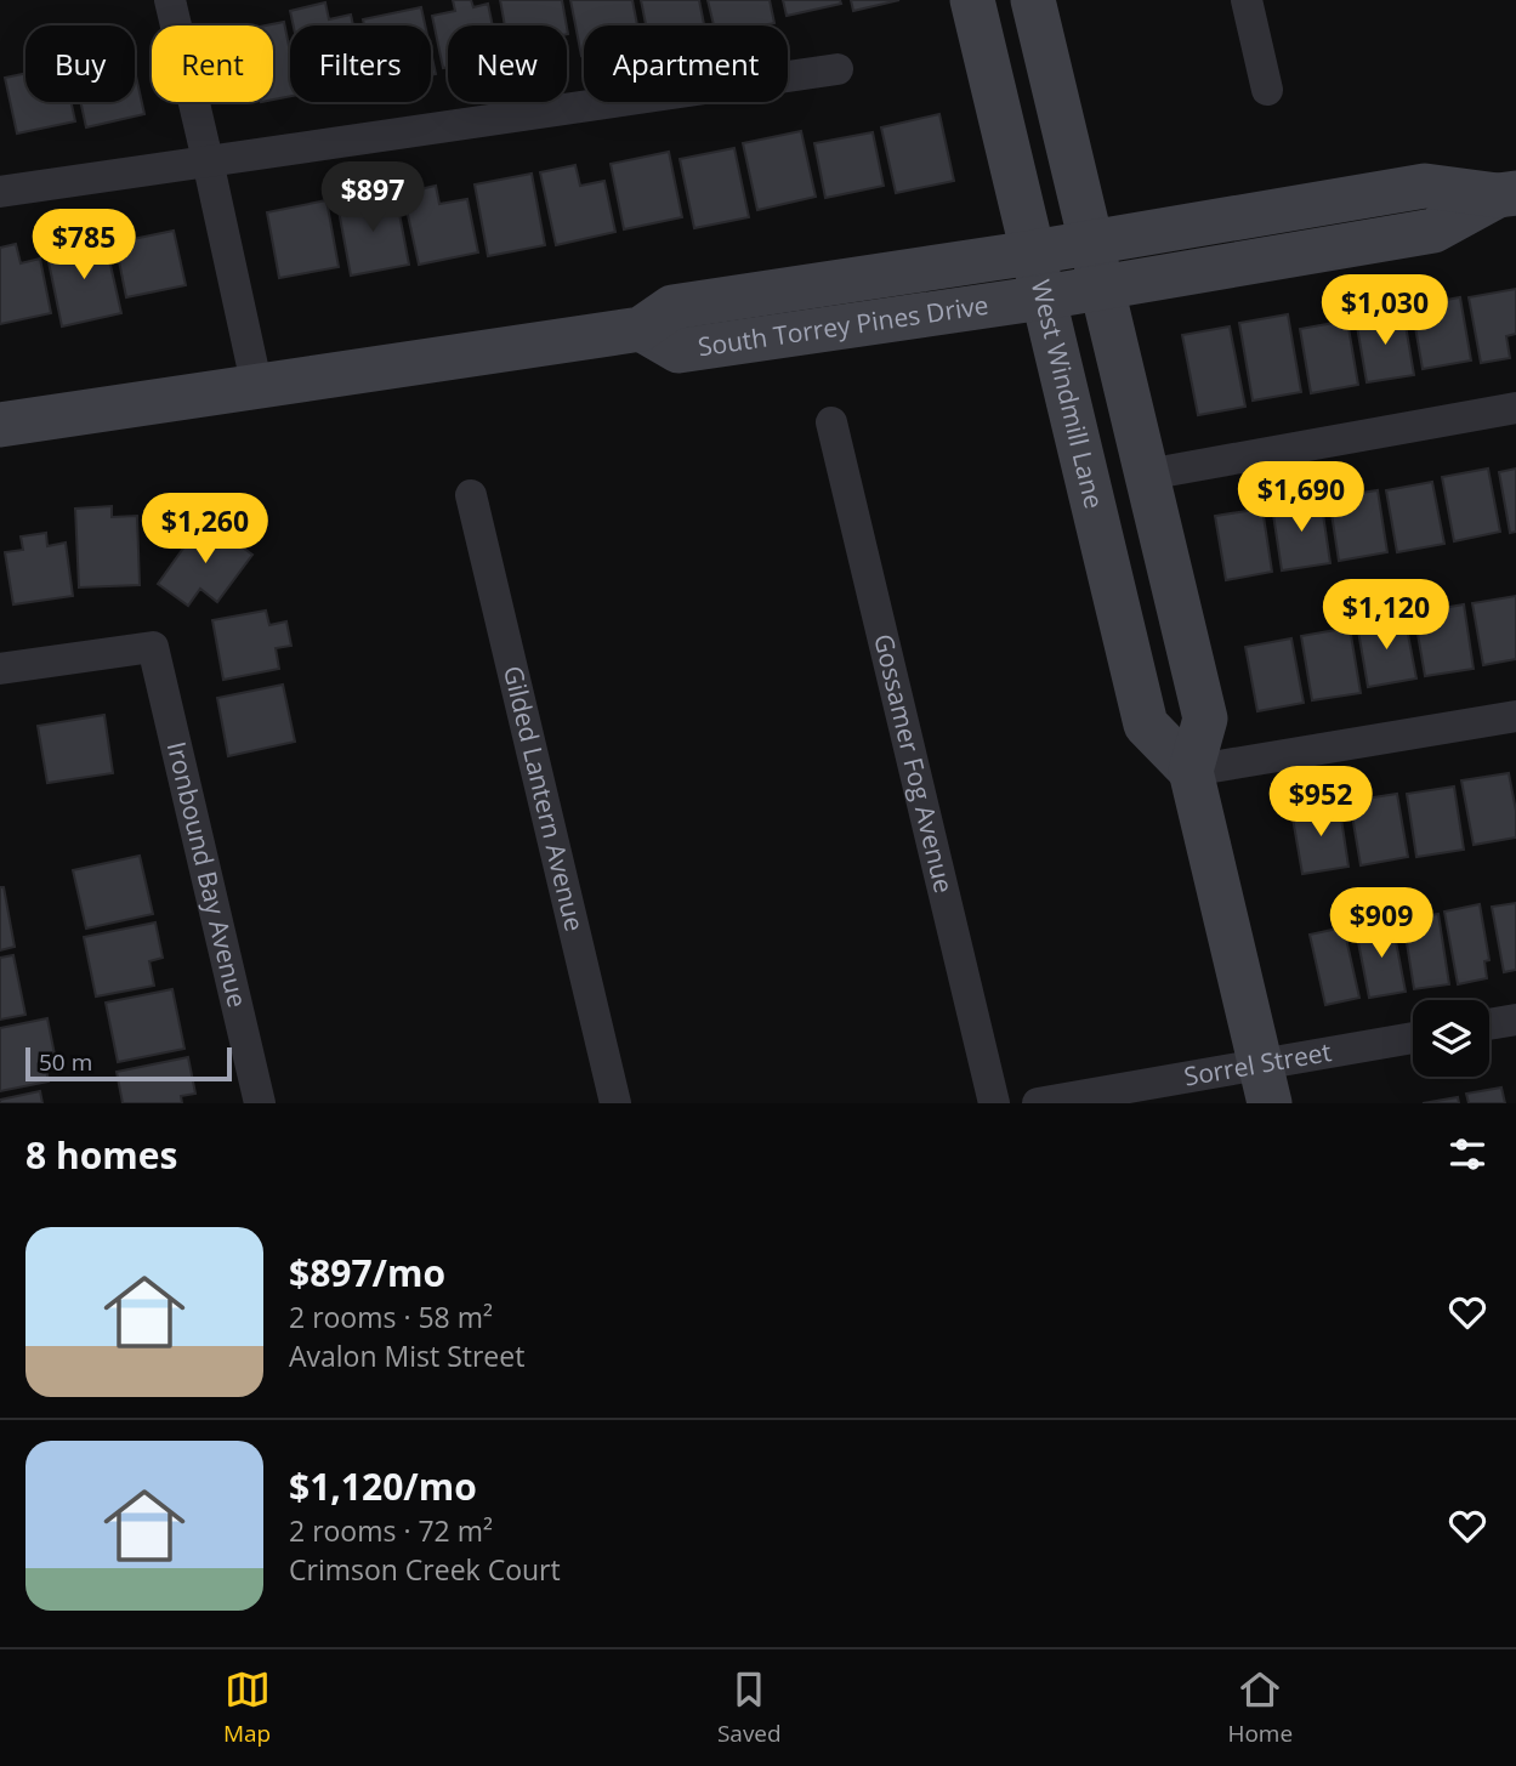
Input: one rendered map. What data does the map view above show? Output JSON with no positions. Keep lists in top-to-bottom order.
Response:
{
  "streets": {
    "street": [
      "South Torrey Pines Drive",
      "West Windmill Lane",
      "Gossamer Fog Avenue",
      "Gilded Lantern Avenue",
      "Ironbound Bay Avenue",
      "Sorrel Street"
    ]
  },
  "crossings": [
    ["South Torrey Pines Drive", "West Windmill Lane"]
  ],
  "scale_bar": "50 m",
  "page": {
    "chip": [
      "Buy",
      "Rent",
      "Filters",
      "New",
      "Apartment"
    ],
    "price": [
      "$897",
      "$785",
      "$1,030",
      "$1,690",
      "$1,260",
      "$1,120",
      "$952",
      "$909"
    ],
    "scale": "50 m",
    "heading": "8 homes",
    "list": [
      {
        "name": "$897/mo",
        "note": "2 rooms · 58 m² · Avalon Mist Street"
      },
      {
        "name": "$1,120/mo",
        "note": "2 rooms · 72 m² · Crimson Creek Court"
      }
    ],
    "tabs": ["Map", "Saved", "Home"]
  }
}
